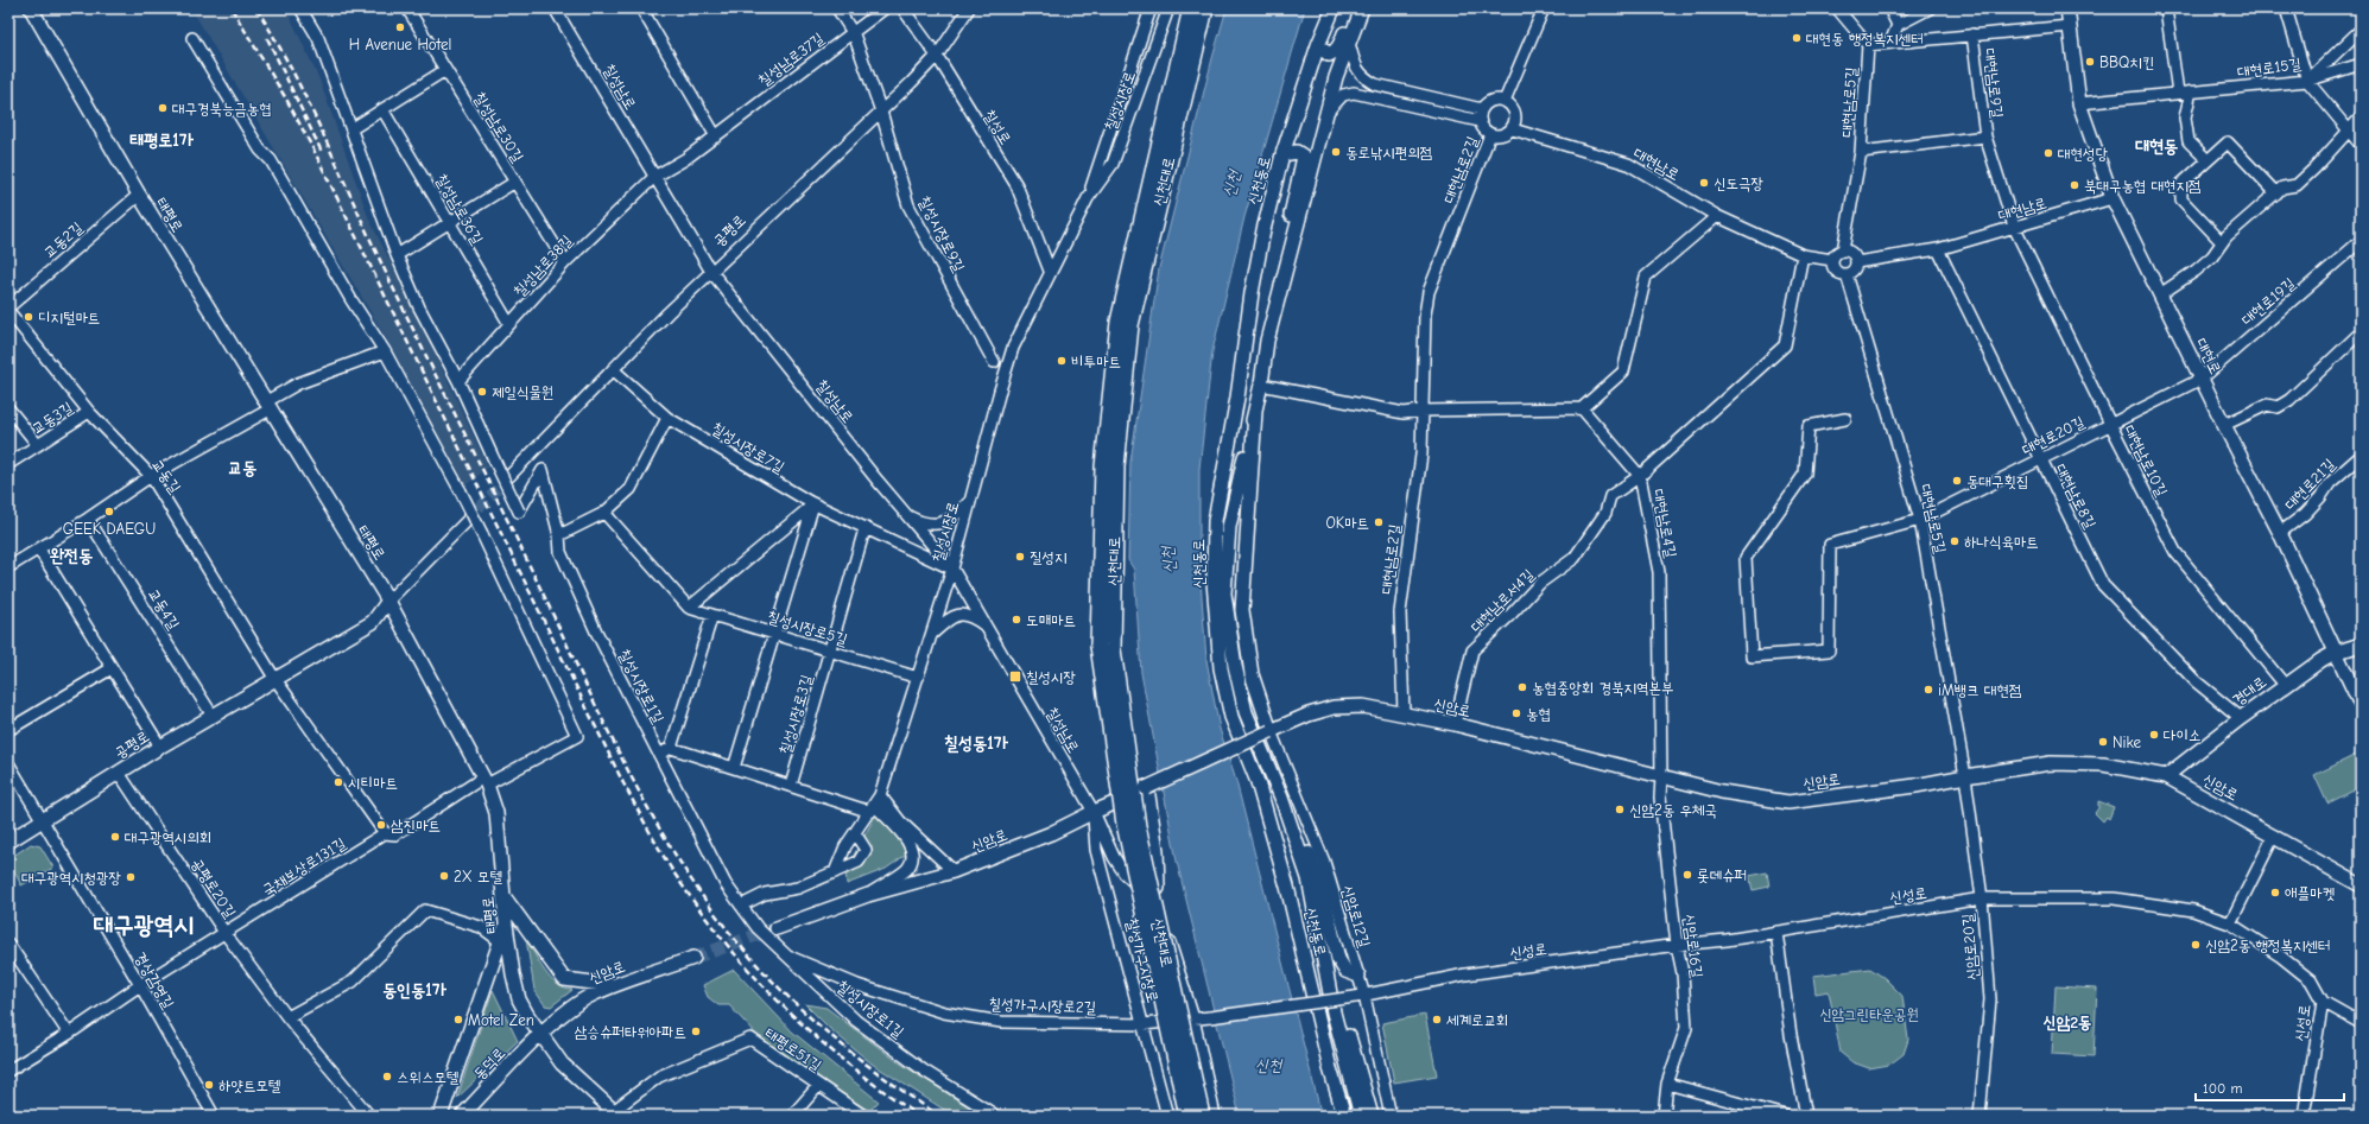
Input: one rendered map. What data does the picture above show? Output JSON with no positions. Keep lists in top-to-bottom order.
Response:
{
  "streets": {
    "highway": ["신천대로"],
    "main road": [
      "신천동로",
      "태평로",
      "공평로",
      "대현로",
      "경대로",
      "신암로",
      "동덕로"
    ],
    "street": [
      "칠성남로37길",
      "대현로15길",
      "대현남로9길",
      "칠성남로",
      "칠성시장로",
      "대현남로5길",
      "칠성남로30길",
      "칠성로",
      "대현남로",
      "대현남로2길",
      "칠성남로36길",
      "칠성시장로9길",
      "교동2길",
      "칠성남로38길",
      "대현로19길",
      "교동3길",
      "대현로20길",
      "칠성시장로7길",
      "대현남로10길",
      "교동길",
      "대현로21길",
      "대현남로8길",
      "대현남로4길",
      "대현남로서4길",
      "교동4길",
      "칠성시장로5길",
      "칠성시장로1길",
      "칠성시장로3길",
      "국채보상로131길",
      "공평로20길",
      "신성로",
      "신암로12길",
      "신암로16길",
      "신암로20길",
      "칠성가구시장로",
      "경상감영길",
      "칠성가구시장로2길",
      "태평로51길"
    ]
  },
  "crossings": [
    ["칠성남로37길", "칠성남로"],
    ["칠성남로37길", "칠성시장로9길"],
    ["칠성남로37길", "칠성남로38길"],
    ["대현로15길", "대현로"],
    ["대현남로9길", "대현남로5길"],
    ["대현남로9길", "대현남로"],
    ["대현남로9길", "대현남로10길"],
    ["칠성남로", "칠성시장로"],
    ["칠성남로", "공평로"],
    ["칠성남로", "칠성남로38길"],
    ["칠성남로", "칠성시장로7길"],
    ["칠성남로", "신암로"],
    ["칠성남로", "칠성가구시장로"],
    ["칠성시장로", "칠성로"],
    ["칠성시장로", "칠성시장로9길"],
    ["칠성시장로", "칠성시장로7길"],
    ["칠성시장로", "칠성시장로5길"],
    ["칠성시장로", "신암로"],
    ["대현남로5길", "대현남로"],
    ["대현남로5길", "대현로20길"],
    ["대현남로5길", "신암로"],
    ["대현남로5길", "신암로20길"],
    ["칠성남로30길", "칠성남로38길"],
    ["칠성로", "공평로"],
    ["대현남로", "대현남로2길"],
    ["대현남로", "대현로"],
    ["대현남로", "대현남로10길"],
    ["대현남로", "대현남로8길"],
    ["대현남로", "대현남로4길"],
    ["대현남로2길", "신암로"],
    ["칠성남로36길", "칠성남로38길"],
    ["태평로", "공평로"],
    ["태평로", "교동2길"],
    ["태평로", "신암로"],
    ["태평로", "국채보상로131길"],
    ["태평로", "태평로51길"],
    ["태평로", "동덕로"],
    ["공평로", "칠성시장로9길"],
    ["공평로", "칠성시장로7길"],
    ["공평로", "교동길"],
    ["공평로", "교동4길"],
    ["공평로", "공평로20길"],
    ["공평로", "경상감영길"],
    ["칠성남로38길", "칠성시장로1길"],
    ["대현로19길", "대현로"],
    ["대현로19길", "대현로20길"],
    ["대현로", "대현로20길"],
    ["대현로", "대현로21길"],
    ["대현로", "경대로"],
    ["교동3길", "교동길"],
    ["대현로20길", "대현남로10길"],
    ["대현로20길", "대현남로8길"],
    ["대현남로10길", "경대로"],
    ["대현남로8길", "경대로"],
    ["대현남로4길", "대현남로서4길"],
    ["대현남로4길", "신암로"],
    ["대현남로4길", "신암로16길"],
    ["대현남로서4길", "신암로"],
    ["칠성시장로5길", "칠성시장로3길"],
    ["칠성시장로1길", "칠성가구시장로2길"],
    ["경대로", "신암로"],
    ["신암로", "신암로12길"],
    ["신암로", "신암로16길"],
    ["신암로", "신암로20길"],
    ["신암로", "칠성가구시장로"],
    ["신암로", "동덕로"],
    ["국채보상로131길", "공평로20길"],
    ["국채보상로131길", "경상감영길"],
    ["신성로", "신암로12길"],
    ["신성로", "신암로16길"],
    ["신성로", "신암로20길"],
    ["신성로", "칠성가구시장로2길"],
    ["칠성가구시장로", "칠성가구시장로2길"]
  ],
  "districts": [
    "태평로1가",
    "대현동",
    "교동",
    "완전동",
    "칠성동1가",
    "대구광역시",
    "동인동1가",
    "신암2동"
  ],
  "water": ["신천"],
  "parks": ["신암그린타운공원"],
  "places": {
    "other": [
      "H Avenue Hotel",
      "대현동 행정복지센터",
      "BBQ치킨",
      "대구경북능금농협",
      "동로낚시편의점",
      "대현성당",
      "신도극장",
      "북대구농협 대현지점",
      "디지털마트",
      "비투마트",
      "제일식물원",
      "동대구횟집",
      "GEEK DAEGU",
      "OK마트",
      "하나식육마트",
      "질성지",
      "도매마트",
      "농협중앙회 경북지역본부",
      "iM뱅크 대현점",
      "농협",
      "다이소",
      "Nike",
      "시티마트",
      "신암2동 우체국",
      "삼진마트",
      "대구광역시의회",
      "롯데슈퍼",
      "2X 모텔",
      "대구광역시청광장",
      "애플마켓",
      "신암2동 행정복지센터",
      "Motel Zen",
      "세계로교회",
      "삼승슈퍼타워아파트",
      "스위스모텔",
      "하얏트모텔"
    ],
    "transit": ["칠성시장"]
  },
  "scale_bar": "100 m"
}
